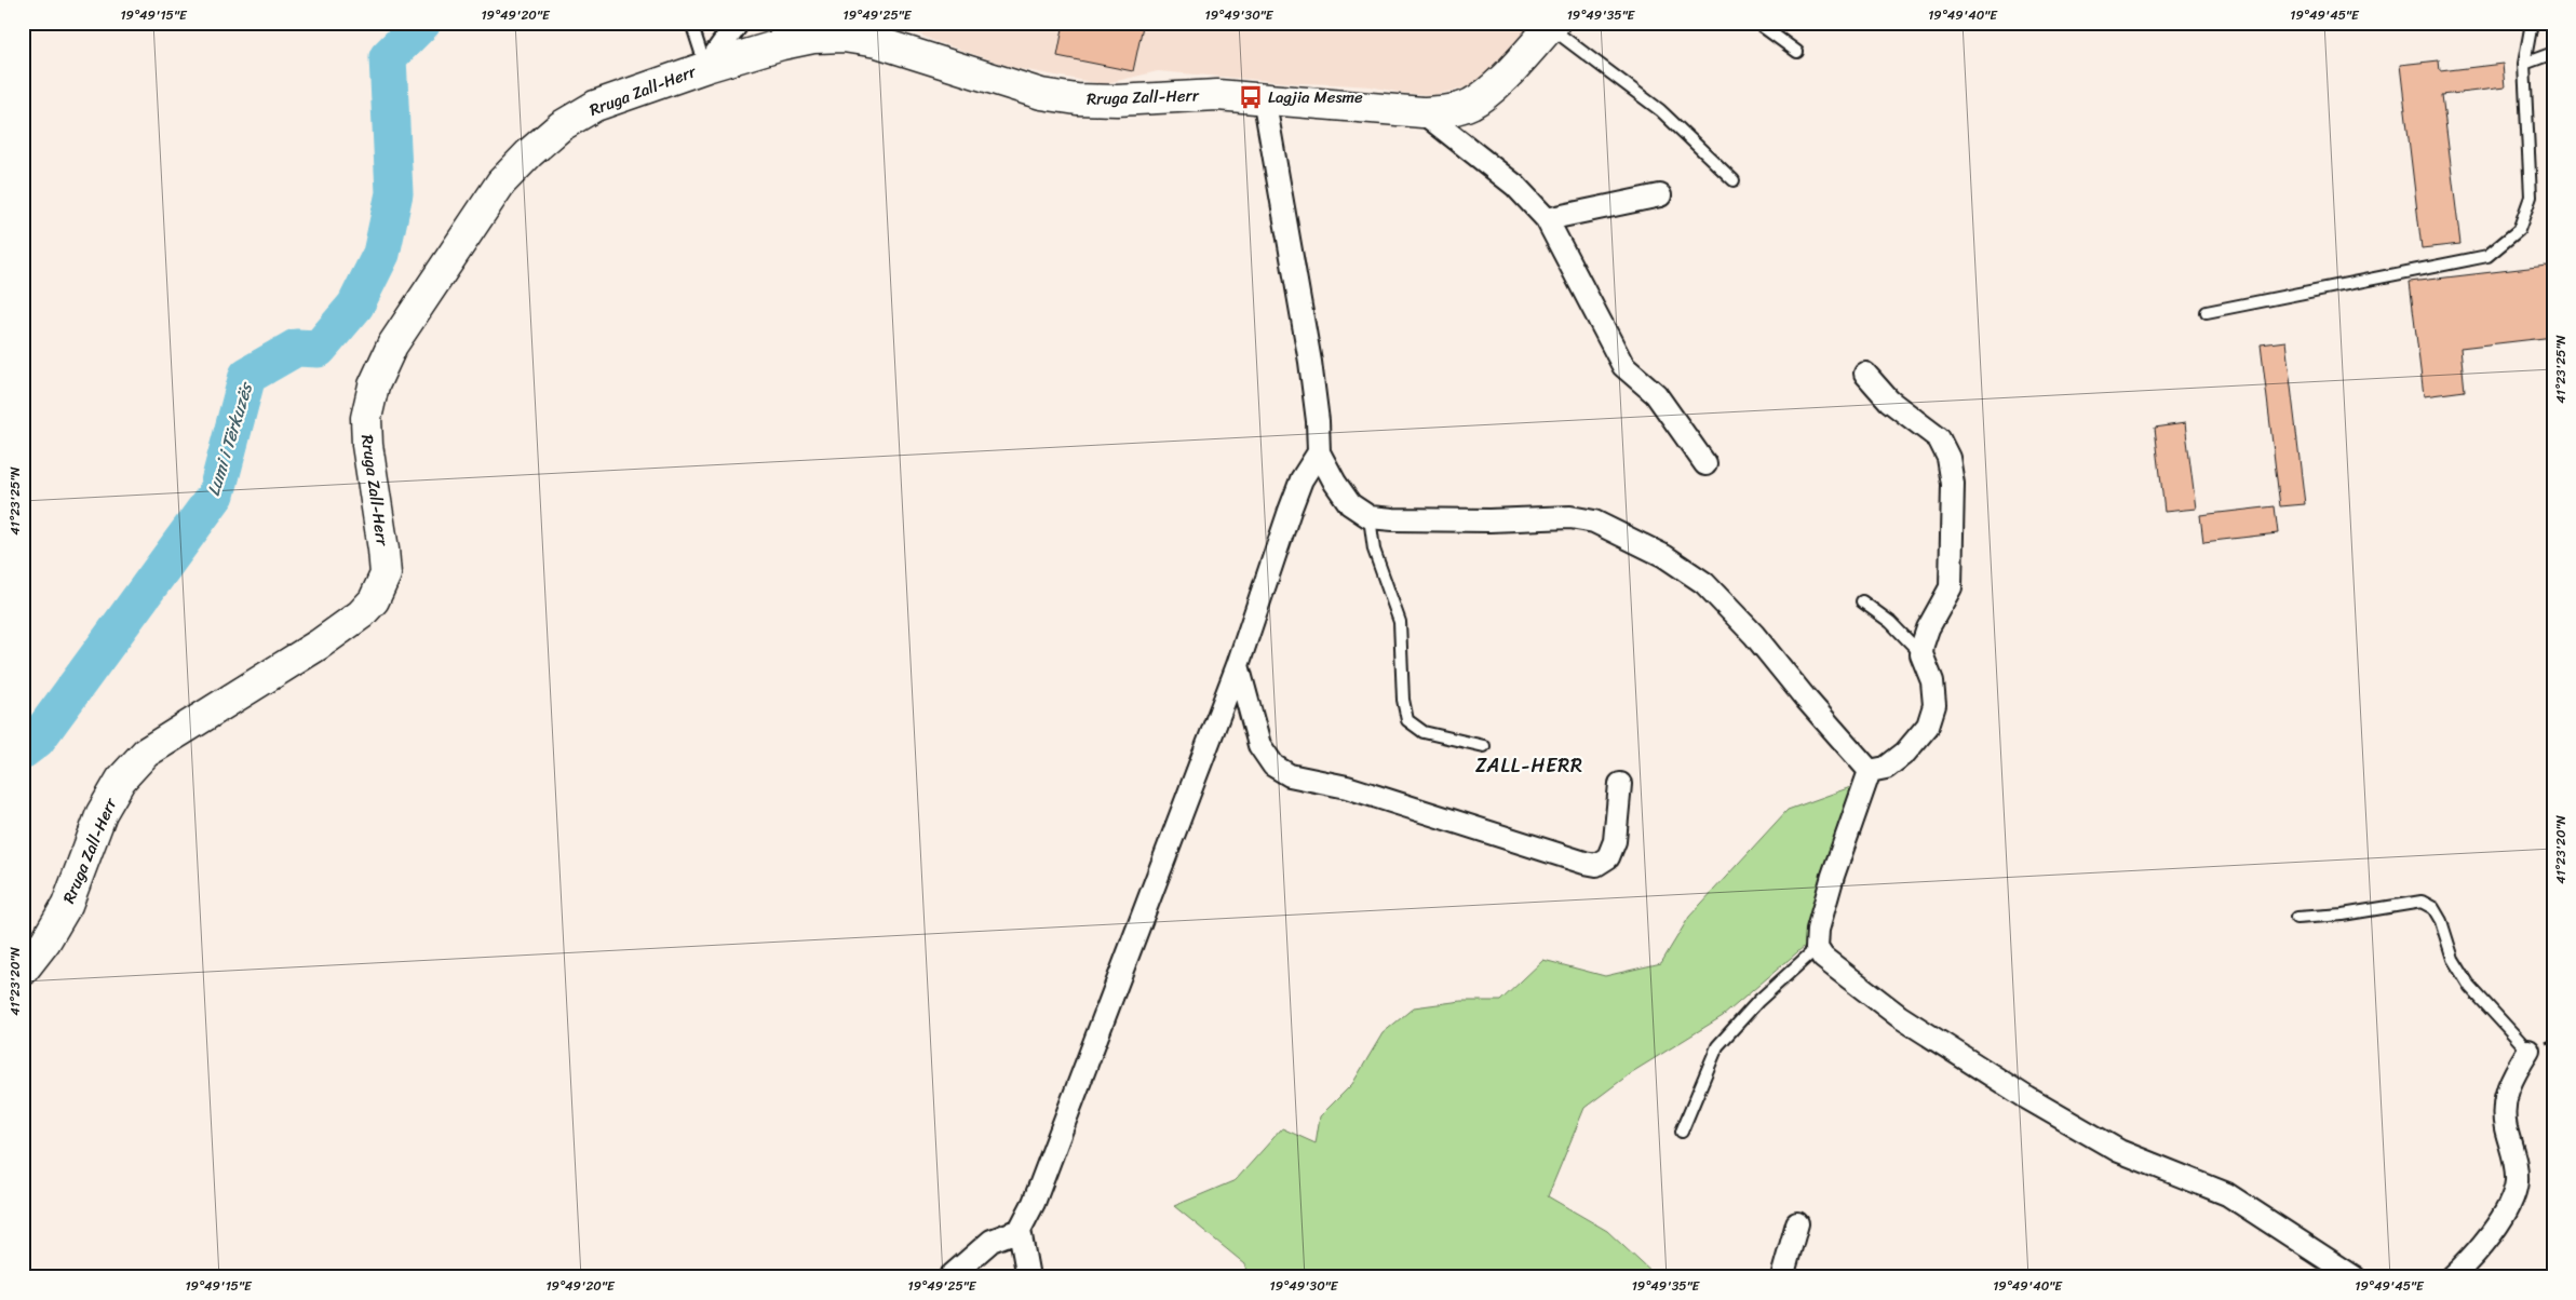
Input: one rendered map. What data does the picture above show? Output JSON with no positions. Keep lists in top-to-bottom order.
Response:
{
  "streets": {
    "main road": ["Rruga Zall-Herr"]
  },
  "districts": ["ZALL-HERR"],
  "water": ["Lumi i Tërkuzës"],
  "places": {
    "bus stop": ["Lagjia Mesme"]
  },
  "coordinates": [
    "19°49'15\"E",
    "19°49'20\"E",
    "19°49'25\"E",
    "19°49'30\"E",
    "19°49'35\"E",
    "19°49'40\"E",
    "19°49'45\"E",
    "41°23'25\"N",
    "41°23'20\"N"
  ]
}
